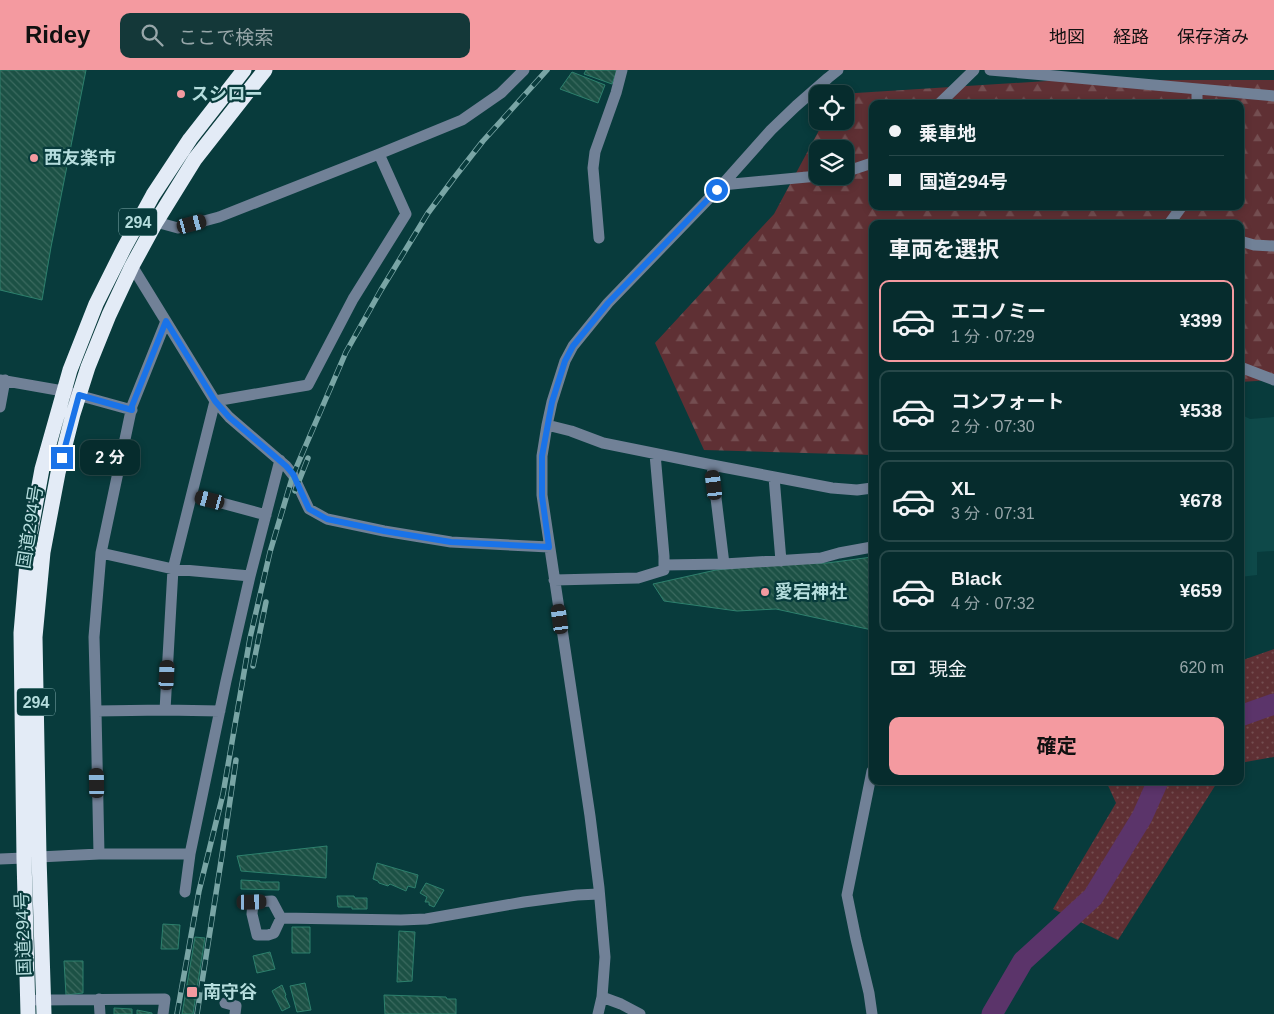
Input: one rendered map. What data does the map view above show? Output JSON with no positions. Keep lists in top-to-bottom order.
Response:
{
  "streets": {
    "highway": ["294", "国道294号"]
  },
  "places": {
    "other": ["スシロー", "西友楽市", "愛宕神社"],
    "transit": ["南守谷"]
  },
  "page": {
    "header": "Ridey",
    "search": "ここで検索",
    "nav": ["地図", "経路", "保存済み"],
    "banner": ["乗車地", "国道294号"],
    "heading": "車両を選択",
    "list": [
      {
        "name": "エコノミー",
        "note": "1 分 · 07:29",
        "value": "¥399"
      },
      {
        "name": "コンフォート",
        "note": "2 分 · 07:30",
        "value": "¥538"
      },
      {
        "name": "XL",
        "note": "3 分 · 07:31",
        "value": "¥678"
      },
      {
        "name": "Black",
        "note": "4 分 · 07:32",
        "value": "¥659"
      }
    ],
    "bubble": "2 分",
    "pay": ["現金", "620 m"],
    "buttons": "確定"
  }
}
